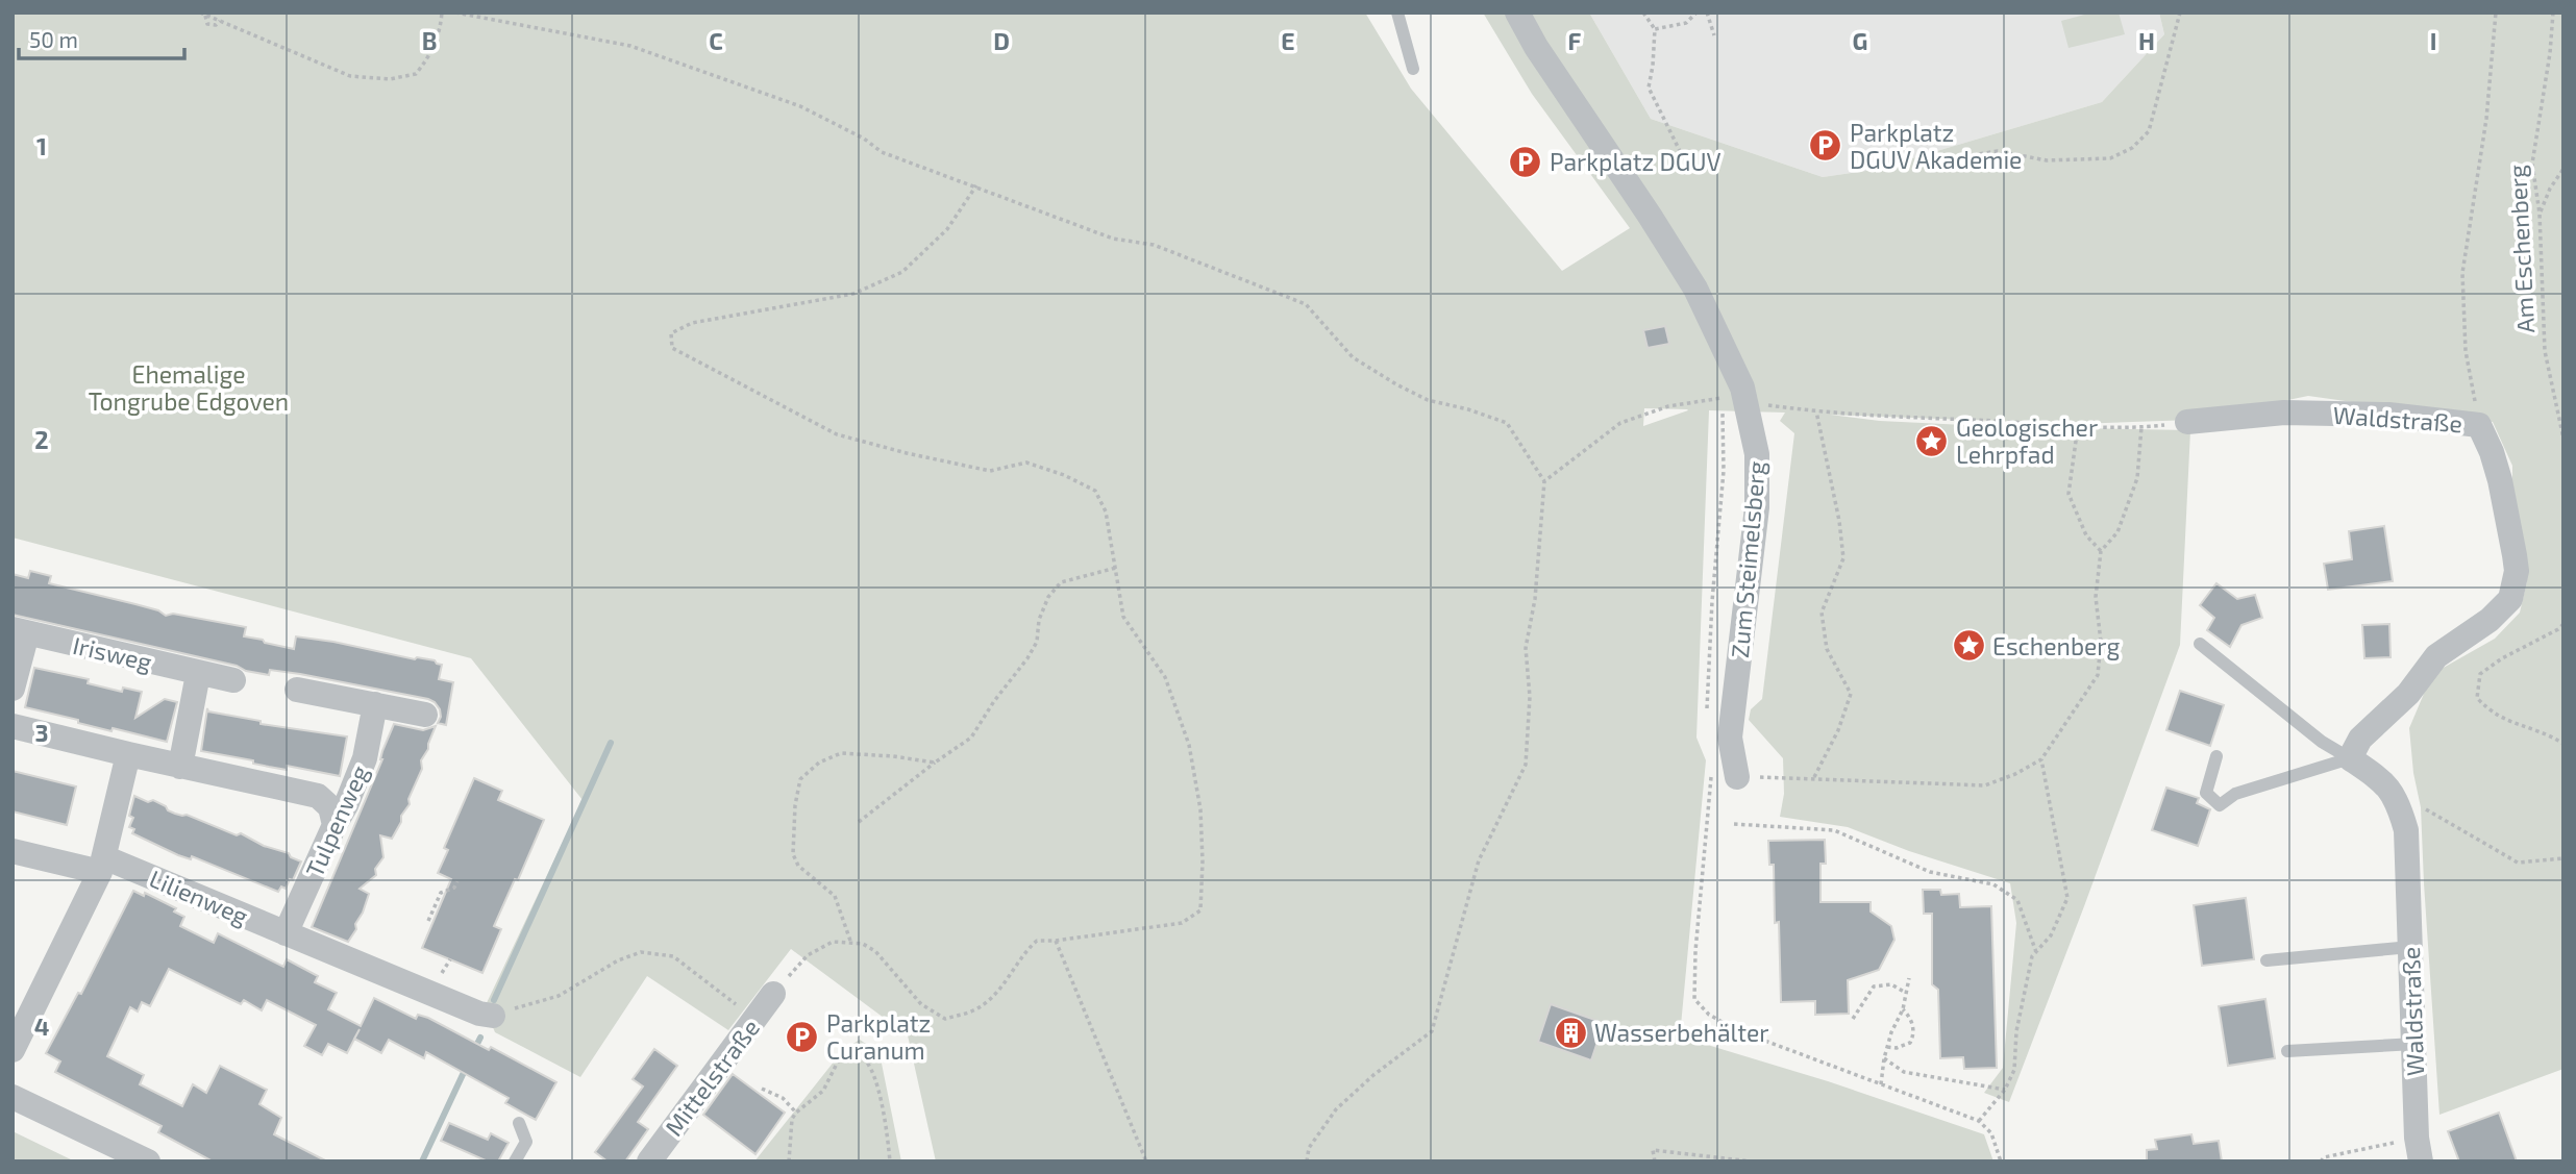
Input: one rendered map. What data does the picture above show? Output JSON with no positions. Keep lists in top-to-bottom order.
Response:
{
  "streets": {
    "street": [
      "Waldstraße",
      "Zum Steimelsberg",
      "Irisweg",
      "Tulpenweg",
      "Lilienweg",
      "Mittelstraße"
    ],
    "path": ["Am Eschenberg"]
  },
  "crossings": [
    ["Tulpenweg", "Lilienweg"]
  ],
  "parks": ["Ehemalige Tongrube Edgoven"],
  "places": {
    "parking": ["Parkplatz DGUV Akademie", "Parkplatz DGUV", "Parkplatz Curanum"],
    "place": ["Geologischer Lehrpfad", "Eschenberg"],
    "building": ["Wasserbehälter"]
  },
  "scale_bar": "50 m",
  "grid": {
    "columns": [
      "B",
      "C",
      "D",
      "E",
      "F",
      "G",
      "H",
      "I"
    ],
    "rows": [
      "1",
      "2",
      "3",
      "4"
    ]
  }
}
